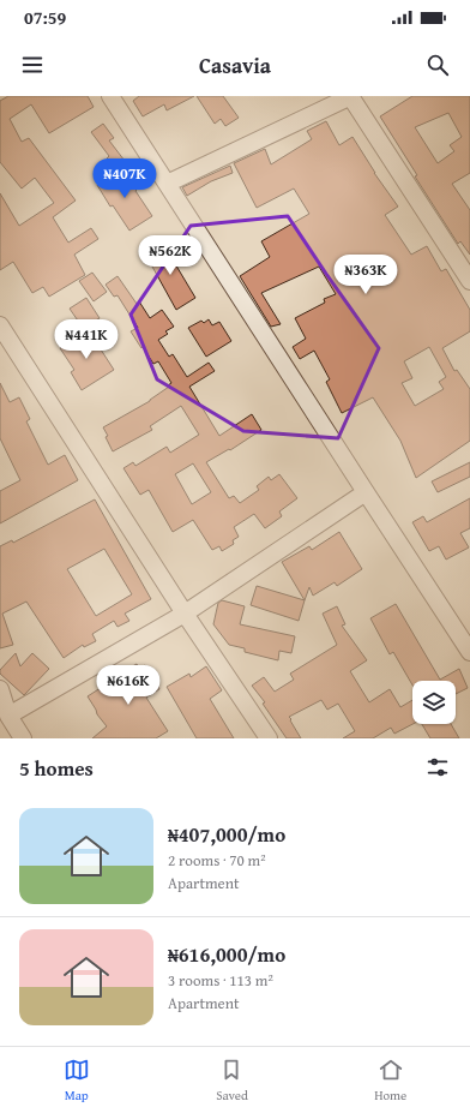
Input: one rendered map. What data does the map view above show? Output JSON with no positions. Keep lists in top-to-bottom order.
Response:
{
  "page": {
    "status": "07:59",
    "header": "Casavia",
    "price": [
      "₦407K",
      "₦562K",
      "₦363K",
      "₦441K",
      "₦616K"
    ],
    "heading": "5 homes",
    "list": [
      {
        "name": "₦407,000/mo",
        "note": "2 rooms · 70 m² · Apartment"
      },
      {
        "name": "₦616,000/mo",
        "note": "3 rooms · 113 m² · Apartment"
      }
    ],
    "tabs": ["Map", "Saved", "Home"]
  }
}
